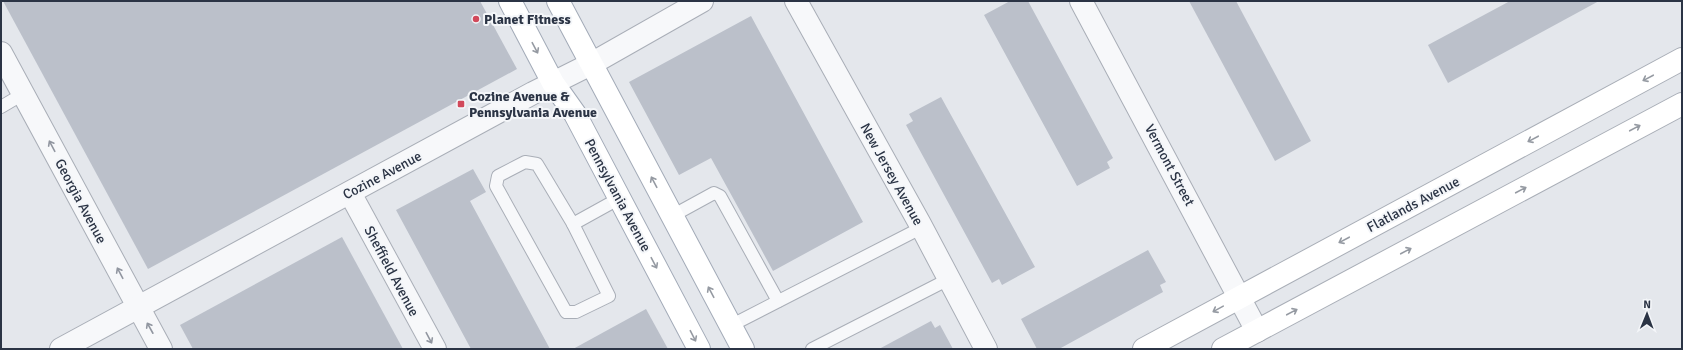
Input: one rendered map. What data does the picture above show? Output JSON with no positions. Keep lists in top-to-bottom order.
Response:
{
  "streets": {
    "main road": ["Pennsylvania Avenue", "Flatlands Avenue"],
    "street": [
      "Vermont Street",
      "New Jersey Avenue",
      "Cozine Avenue",
      "Georgia Avenue",
      "Sheffield Avenue"
    ]
  },
  "crossings": [
    ["Vermont Street", "Flatlands Avenue"],
    ["Cozine Avenue", "Pennsylvania Avenue"],
    ["Cozine Avenue", "Georgia Avenue"],
    ["Cozine Avenue", "Sheffield Avenue"]
  ],
  "one_way": ["Georgia Avenue", "Sheffield Avenue"],
  "places": {
    "other": ["Planet Fitness"],
    "transit": ["Cozine Avenue & Pennsylvania Avenue"]
  },
  "north": "top"
}
